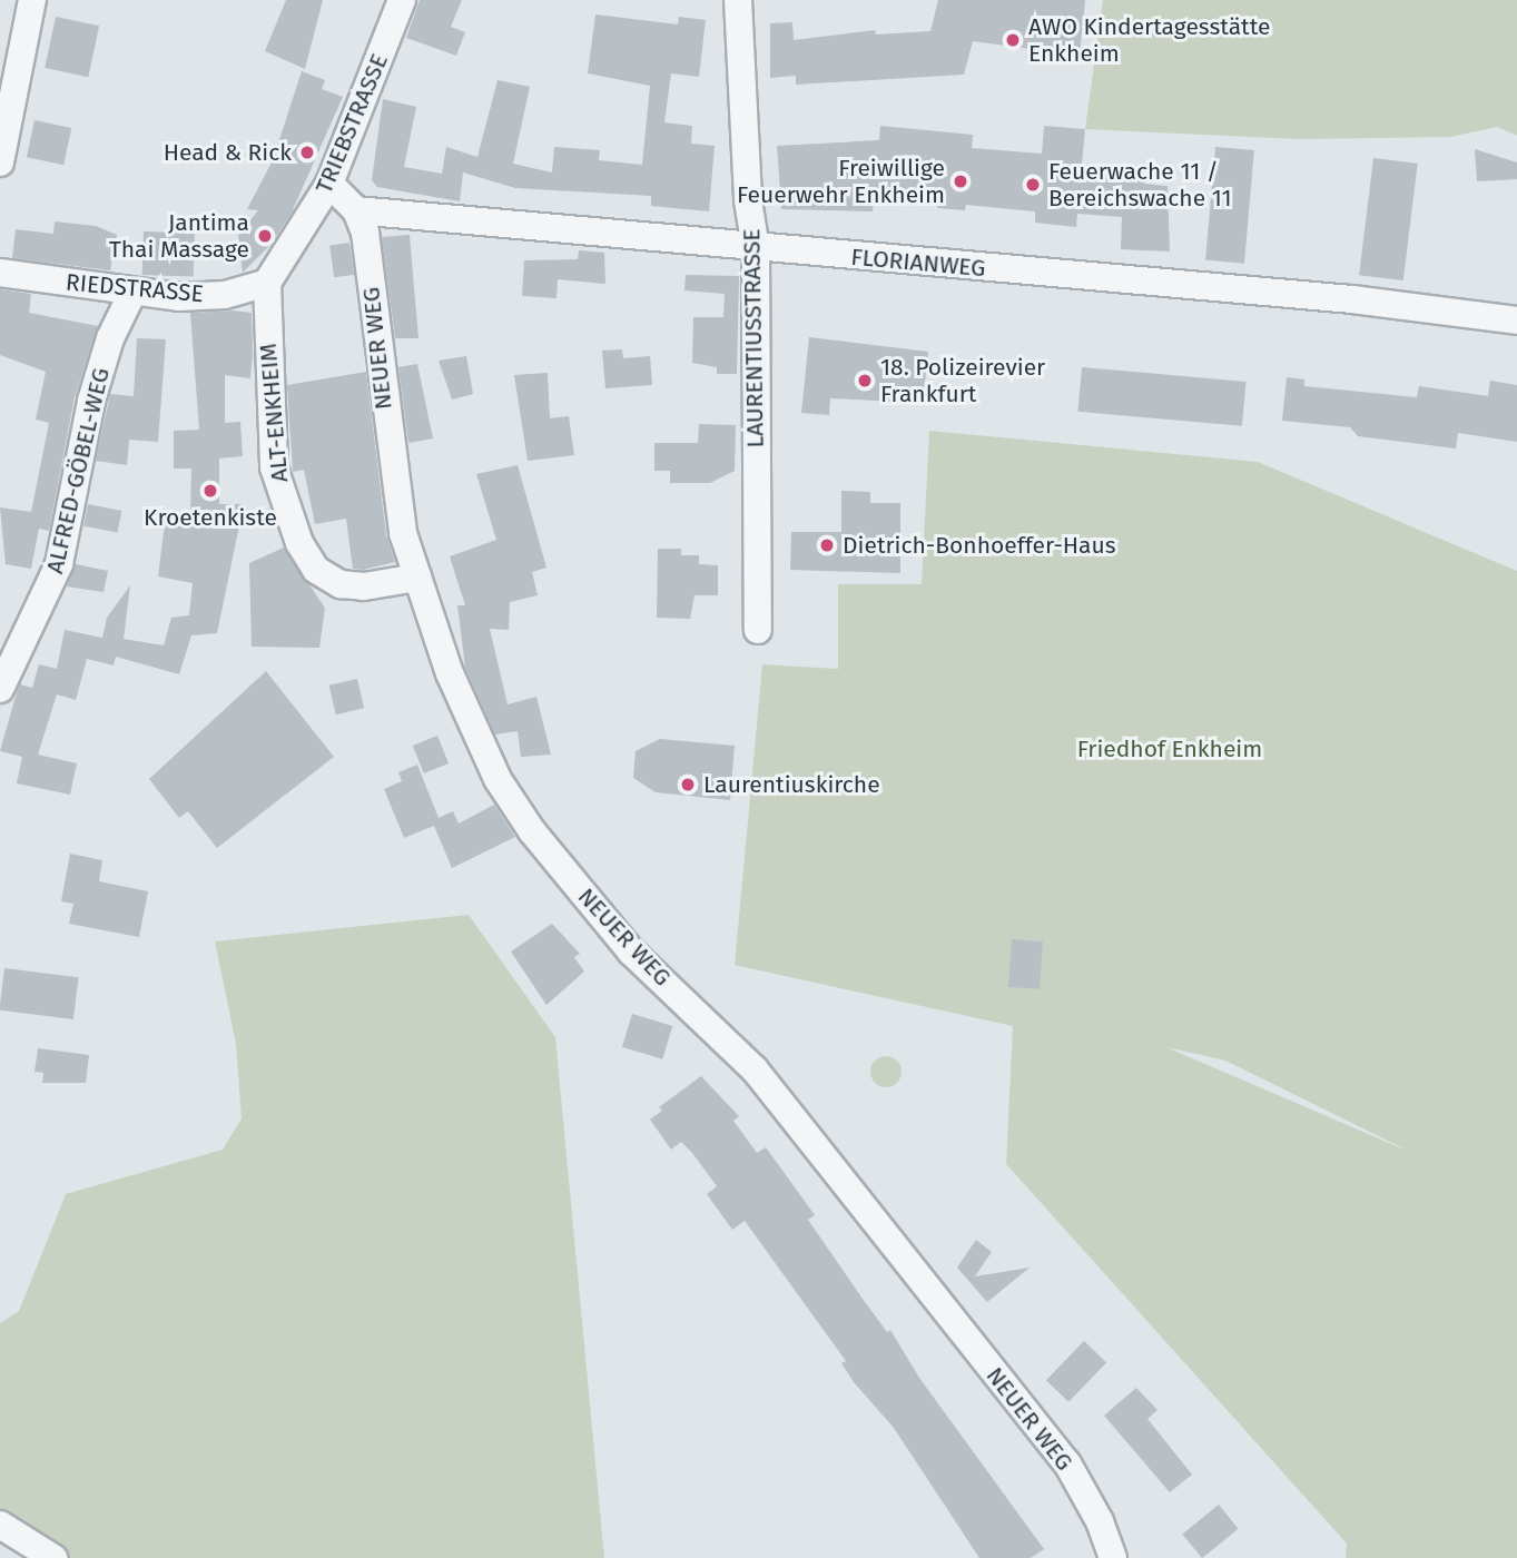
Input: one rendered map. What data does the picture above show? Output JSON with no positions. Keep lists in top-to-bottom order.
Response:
{
  "streets": {
    "street": [
      "TRIEBSTRASSE",
      "FLORIANWEG",
      "RIEDSTRASSE",
      "LAURENTIUSSTRASSE",
      "NEUER WEG",
      "ALT-ENKHEIM",
      "ALFRED-GÖBEL-WEG"
    ]
  },
  "crossings": [
    ["TRIEBSTRASSE", "RIEDSTRASSE"],
    ["TRIEBSTRASSE", "ALT-ENKHEIM"],
    ["FLORIANWEG", "LAURENTIUSSTRASSE"],
    ["FLORIANWEG", "NEUER WEG"],
    ["RIEDSTRASSE", "ALT-ENKHEIM"],
    ["RIEDSTRASSE", "ALFRED-GÖBEL-WEG"],
    ["NEUER WEG", "ALT-ENKHEIM"]
  ],
  "parks": ["Friedhof Enkheim"],
  "places": [
    "AWO Kindertagesstätte Enkheim",
    "Head & Rick",
    "Freiwillige Feuerwehr Enkheim",
    "Feuerwache 11 / Bereichswache 11",
    "Jantima Thai Massage",
    "18. Polizeirevier Frankfurt",
    "Kroetenkiste",
    "Dietrich-Bonhoeffer-Haus",
    "Laurentiuskirche"
  ]
}
